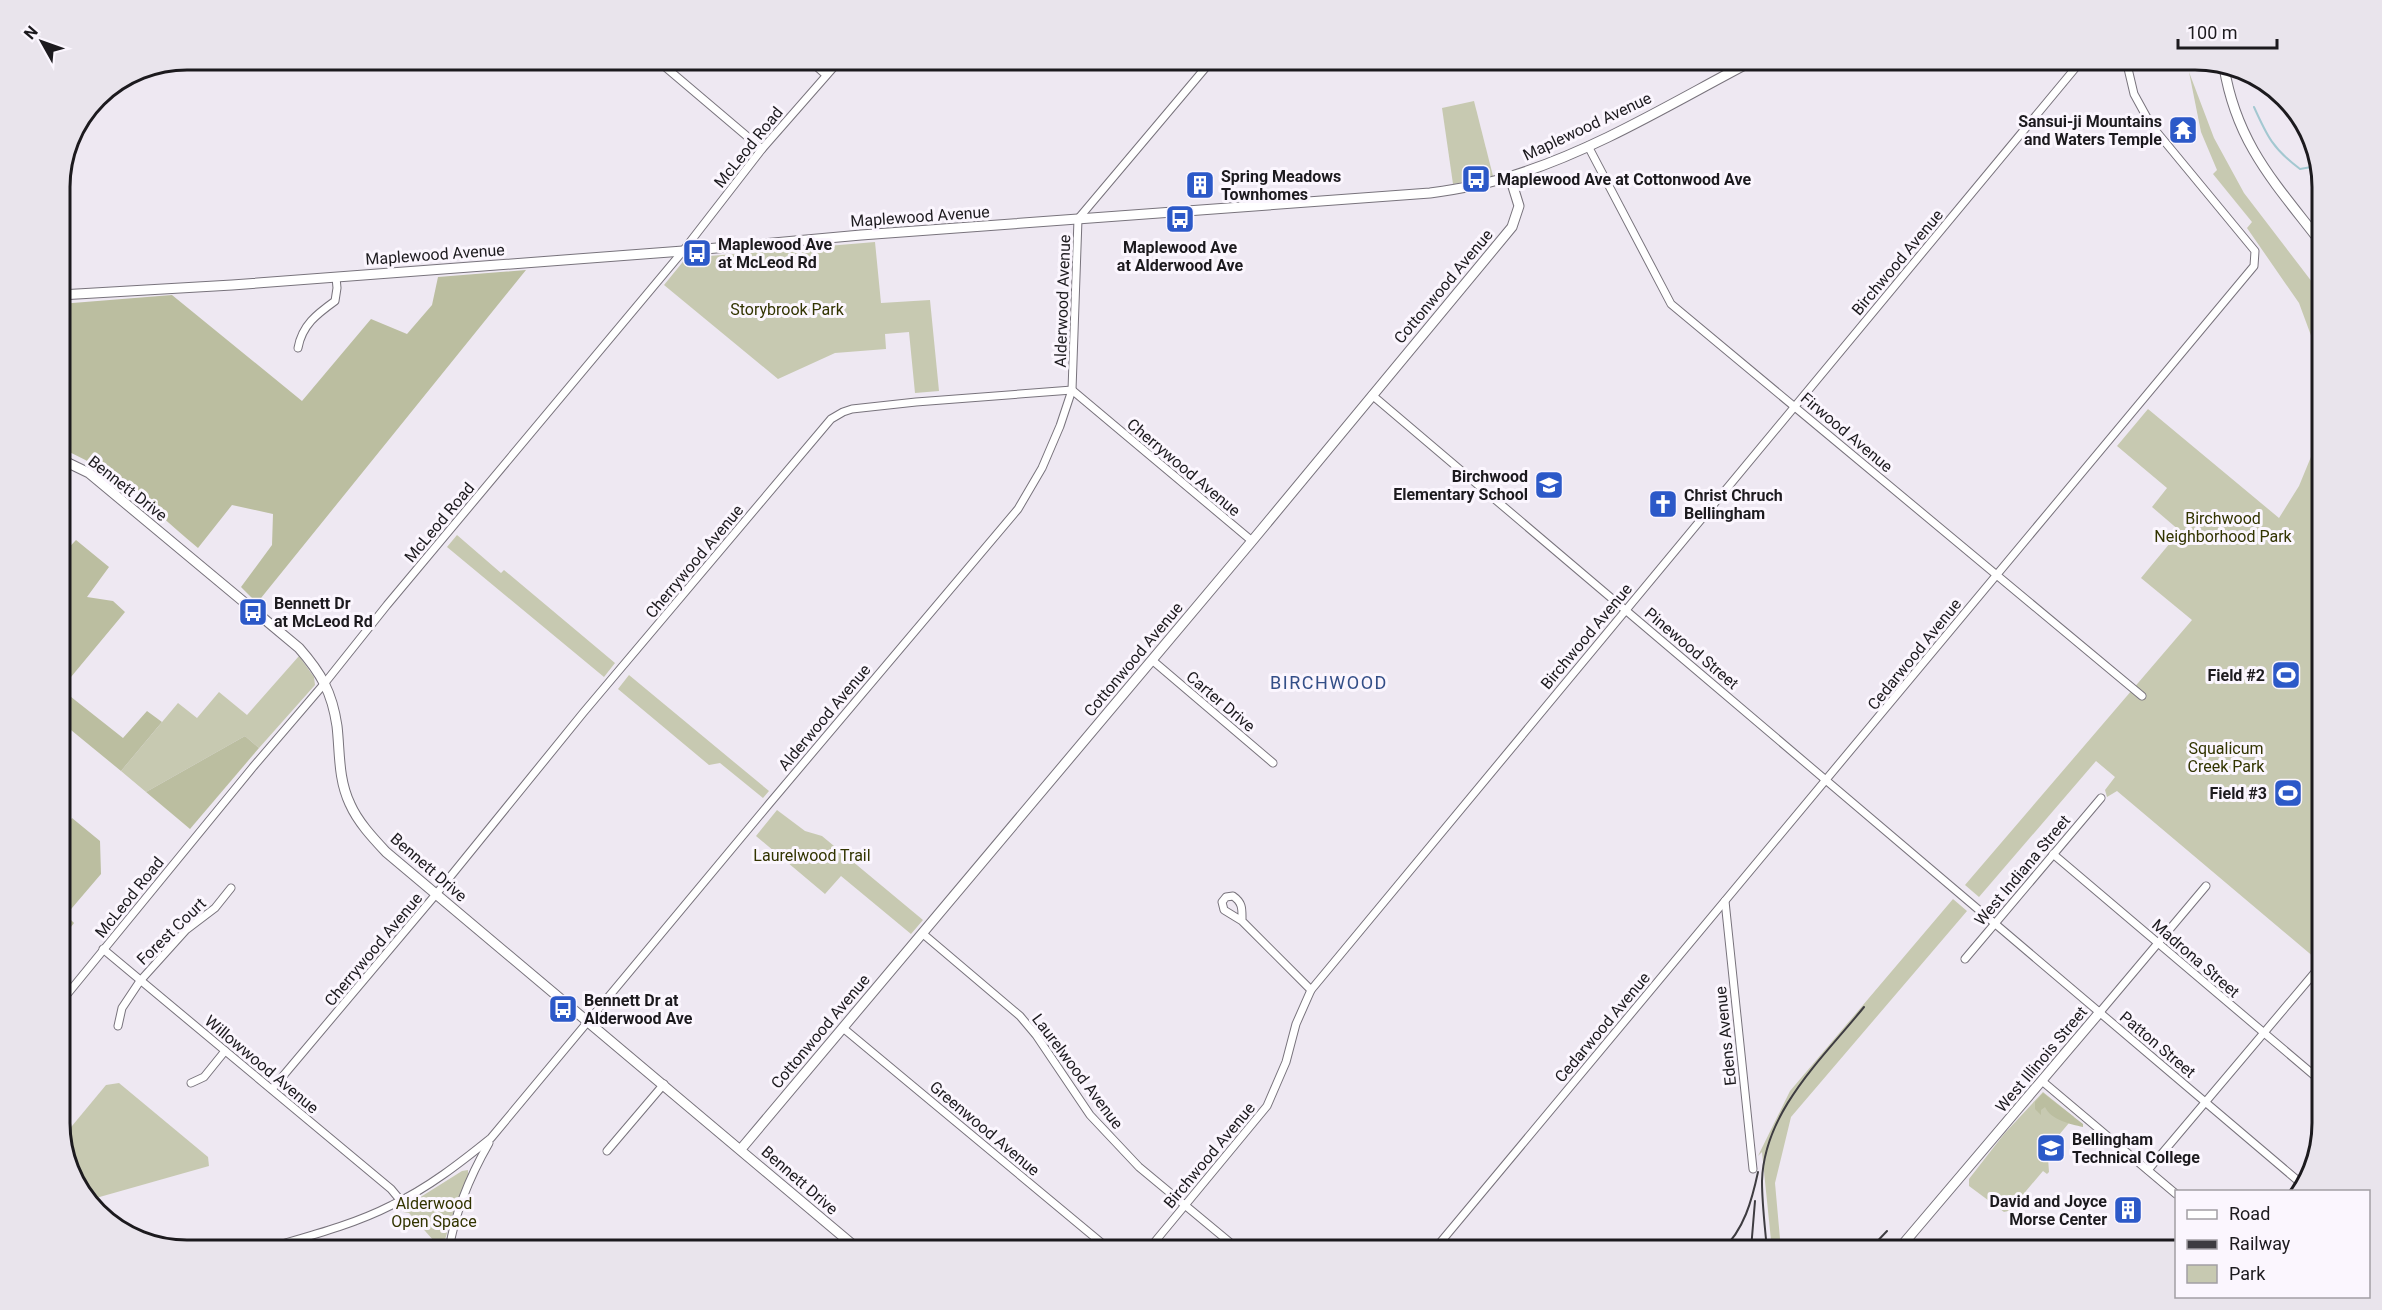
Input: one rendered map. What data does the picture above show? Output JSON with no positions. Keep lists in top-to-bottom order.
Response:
{
  "streets": {
    "street": [
      "Maplewood Avenue",
      "McLeod Road",
      "Birchwood Avenue",
      "Cottonwood Avenue",
      "Alderwood Avenue",
      "Firwood Avenue",
      "Cherrywood Avenue",
      "Bennett Drive",
      "Pinewood Street",
      "Cedarwood Avenue",
      "Carter Drive",
      "West Indiana Street",
      "Forest Court",
      "Madrona Street",
      "Edens Avenue",
      "Patton Street",
      "West Illinois Street",
      "Willowwood Avenue",
      "Laurelwood Avenue",
      "Greenwood Avenue"
    ]
  },
  "crossings": [
    ["Maplewood Avenue", "McLeod Road"],
    ["Maplewood Avenue", "Cottonwood Avenue"],
    ["Maplewood Avenue", "Alderwood Avenue"],
    ["Maplewood Avenue", "Firwood Avenue"],
    ["McLeod Road", "Bennett Drive"],
    ["McLeod Road", "Willowwood Avenue"],
    ["Birchwood Avenue", "Firwood Avenue"],
    ["Birchwood Avenue", "Pinewood Street"],
    ["Birchwood Avenue", "Laurelwood Avenue"],
    ["Cottonwood Avenue", "Cherrywood Avenue"],
    ["Cottonwood Avenue", "Bennett Drive"],
    ["Cottonwood Avenue", "Pinewood Street"],
    ["Cottonwood Avenue", "Carter Drive"],
    ["Cottonwood Avenue", "Laurelwood Avenue"],
    ["Cottonwood Avenue", "Greenwood Avenue"],
    ["Alderwood Avenue", "Cherrywood Avenue"],
    ["Alderwood Avenue", "Bennett Drive"],
    ["Alderwood Avenue", "Willowwood Avenue"],
    ["Firwood Avenue", "Cedarwood Avenue"],
    ["Cherrywood Avenue", "Bennett Drive"],
    ["Cherrywood Avenue", "Willowwood Avenue"],
    ["Pinewood Street", "Cedarwood Avenue"],
    ["Pinewood Street", "West Indiana Street"],
    ["Pinewood Street", "Patton Street"],
    ["Cedarwood Avenue", "Edens Avenue"],
    ["West Indiana Street", "Madrona Street"],
    ["West Indiana Street", "Patton Street"],
    ["Forest Court", "Willowwood Avenue"],
    ["Madrona Street", "West Illinois Street"],
    ["Patton Street", "West Illinois Street"]
  ],
  "districts": ["BIRCHWOOD"],
  "parks": [
    "Storybrook Park",
    "Birchwood Neighborhood Park",
    "Squalicum Creek Park",
    "Laurelwood Trail",
    "Alderwood Open Space"
  ],
  "places": {
    "temple": ["Sansui-ji Mountains and Waters Temple"],
    "bus stop": [
      "Maplewood Ave at Cottonwood Ave",
      "Maplewood Ave at Alderwood Ave",
      "Maplewood Ave at McLeod Rd",
      "Bennett Dr at McLeod Rd",
      "Bennett Dr at Alderwood Ave"
    ],
    "building": ["Spring Meadows Townhomes", "David and Joyce Morse Center"],
    "school or university": ["Birchwood Elementary School", "Bellingham Technical College"],
    "church": ["Christ Chruch Bellingham"],
    "sports": ["Field #2", "Field #3"]
  },
  "legend": ["Road", "Railway", "Park"],
  "scale_bar": "100 m",
  "north": "top left"
}
